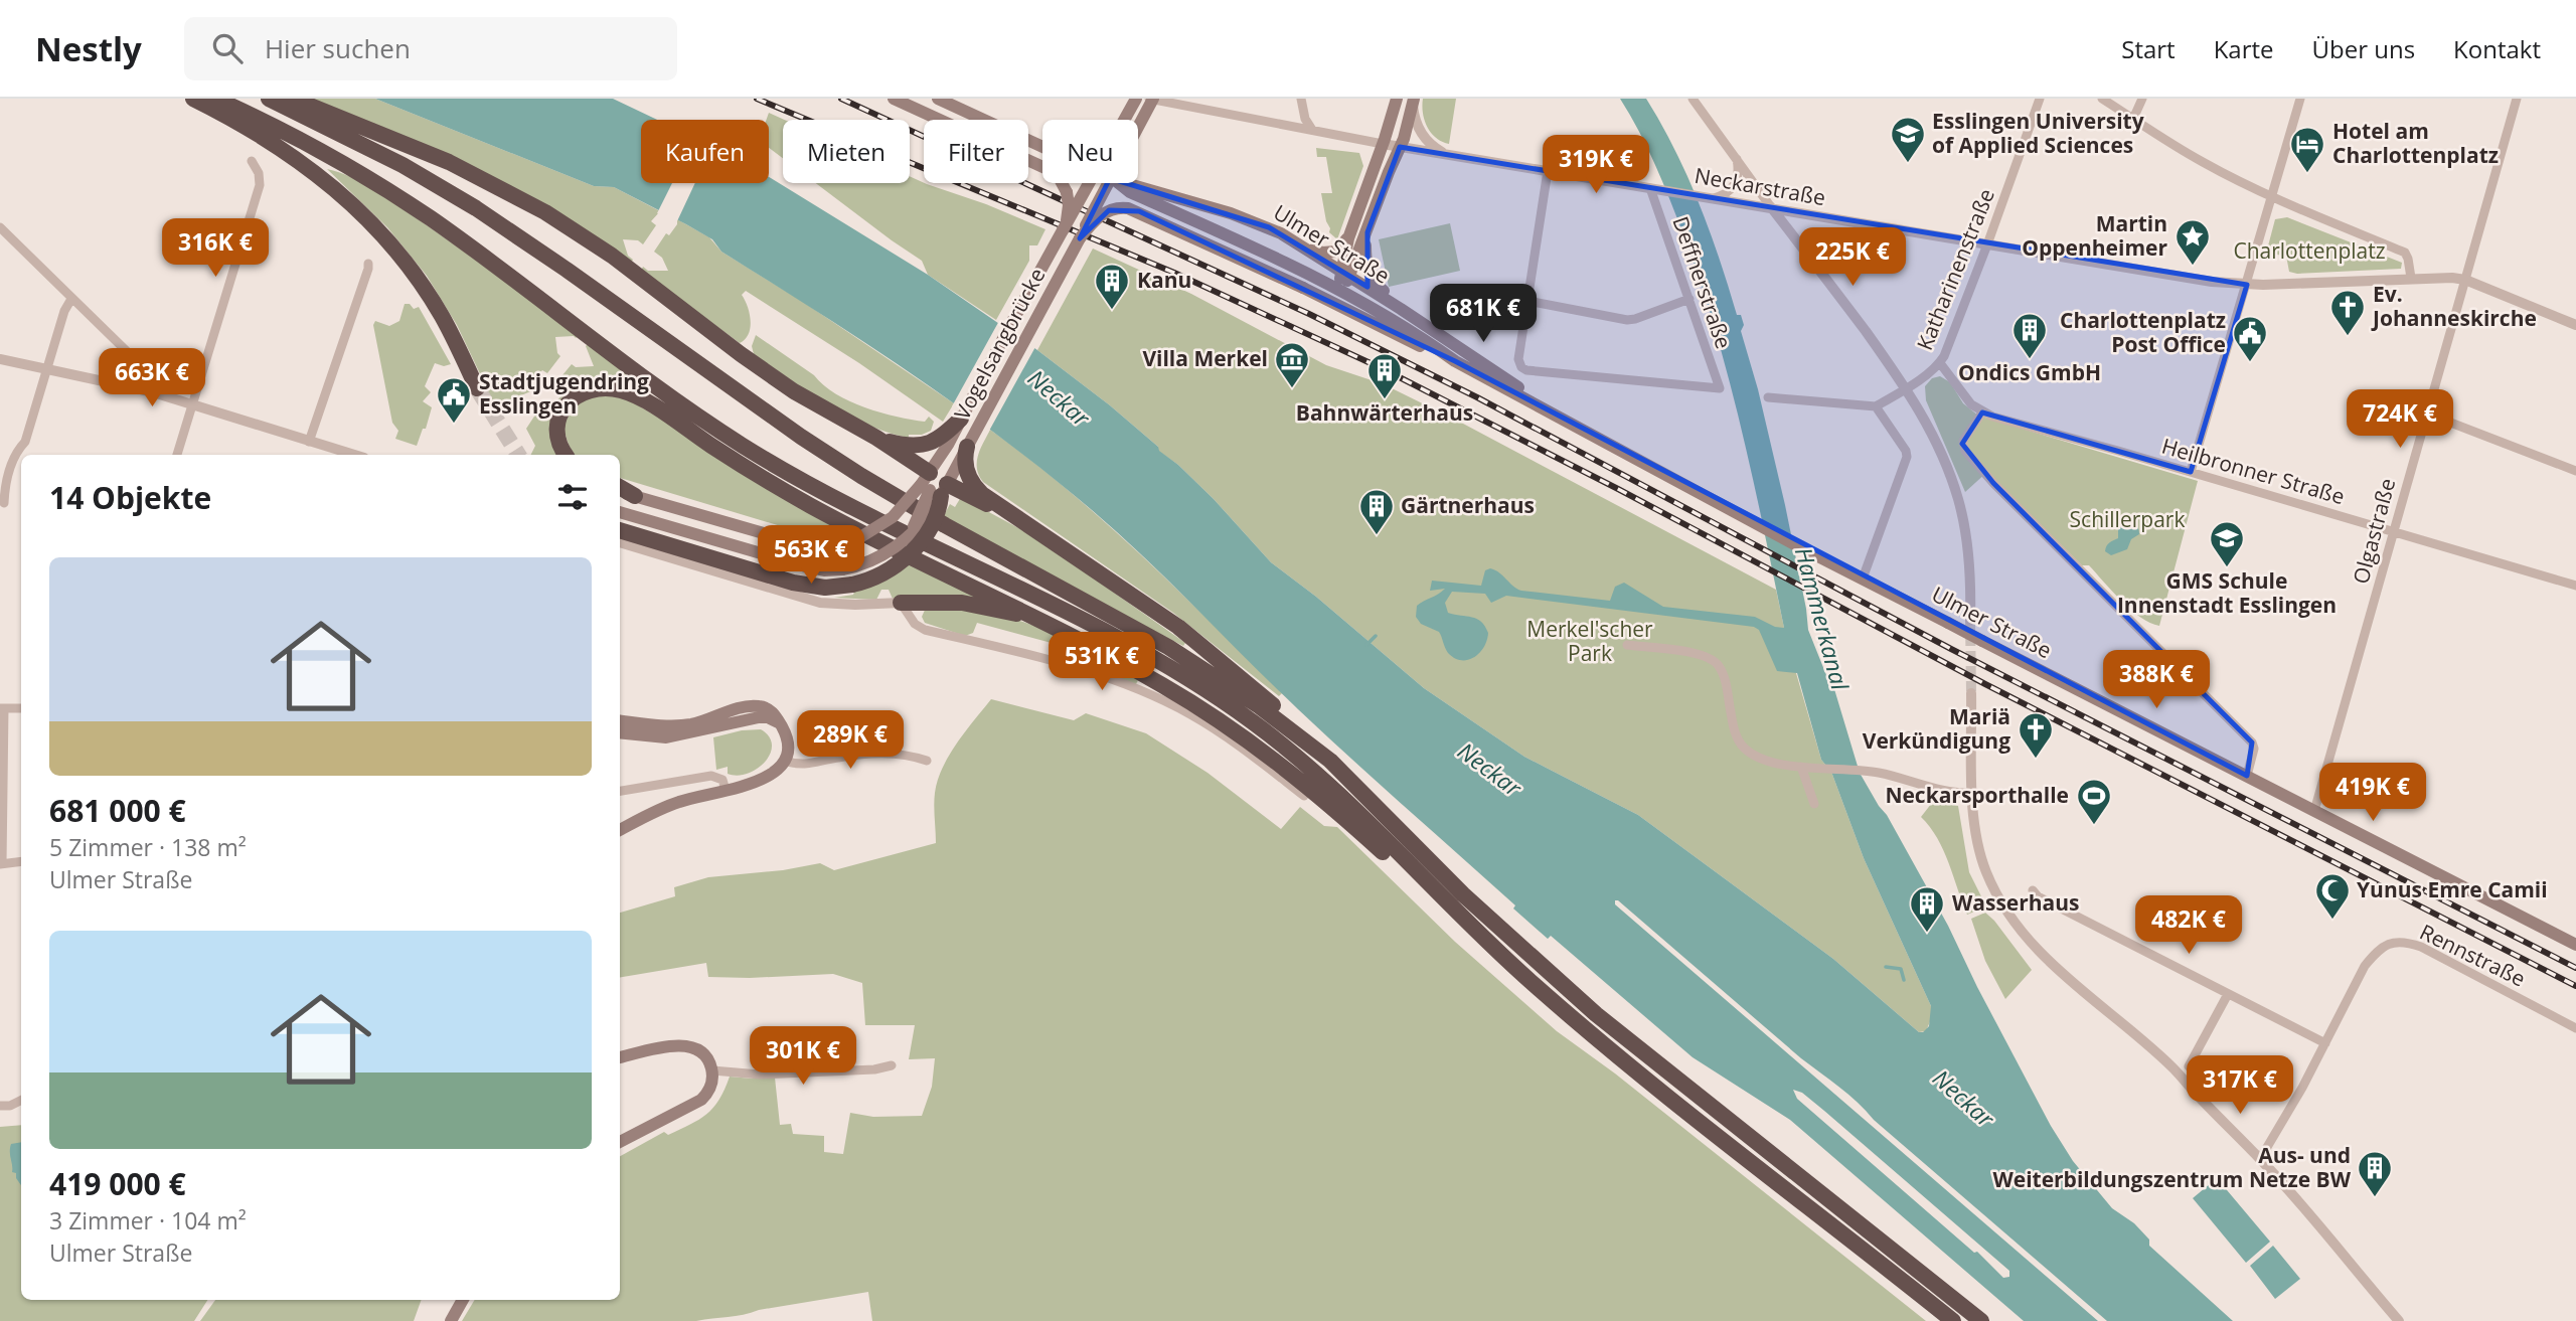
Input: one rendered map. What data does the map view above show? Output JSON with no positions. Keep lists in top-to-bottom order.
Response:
{
  "streets": {
    "main road": ["Ulmer Straße", "Vogelsangbrücke"],
    "street": [
      "Neckarstraße",
      "Katharinenstraße",
      "Deffnerstraße",
      "Heilbronner Straße",
      "Olgastraße",
      "Rennstraße"
    ]
  },
  "crossings": [
    ["Neckarstraße", "Katharinenstraße"],
    ["Neckarstraße", "Deffnerstraße"],
    ["Neckarstraße", "Vogelsangbrücke"],
    ["Neckarstraße", "Olgastraße"],
    ["Ulmer Straße", "Olgastraße"],
    ["Katharinenstraße", "Heilbronner Straße"],
    ["Heilbronner Straße", "Olgastraße"]
  ],
  "water": ["Neckar", "Hammerkanal"],
  "parks": ["Charlottenplatz", "Schillerpark", "Merkel'scher Park"],
  "places": {
    "school or university": ["Esslingen University of Applied Sciences", "GMS Schule Innenstadt Esslingen"],
    "hotel": ["Hotel am Charlottenplatz"],
    "place": ["Martin Oppenheimer"],
    "building": [
      "Kanu",
      "Ondics GmbH",
      "Bahnwärterhaus",
      "Gärtnerhaus",
      "Wasserhaus",
      "Aus- und Weiterbildungszentrum Netze BW"
    ],
    "church": ["Ev. Johanneskirche", "Mariä Verkündigung"],
    "public building": ["Charlottenplatz Post Office", "Stadtjugendring Esslingen"],
    "museum": ["Villa Merkel"],
    "sports": ["Neckarsporthalle"],
    "mosque": ["Yunus Emre Camii"]
  },
  "page": {
    "header": "Nestly",
    "search": "Hier suchen",
    "nav": [
      "Start",
      "Karte",
      "Über uns",
      "Kontakt"
    ],
    "chip": [
      "Kaufen",
      "Mieten",
      "Filter",
      "Neu"
    ],
    "price": [
      "319K €",
      "316K €",
      "225K €",
      "681K €",
      "663K €",
      "724K €",
      "563K €",
      "531K €",
      "388K €",
      "289K €",
      "419K €",
      "482K €",
      "301K €",
      "317K €"
    ],
    "heading": "14 Objekte",
    "list": [
      {
        "name": "681 000 €",
        "note": "5 Zimmer · 138 m² · Ulmer Straße"
      },
      {
        "name": "419 000 €",
        "note": "3 Zimmer · 104 m² · Ulmer Straße"
      }
    ]
  }
}
